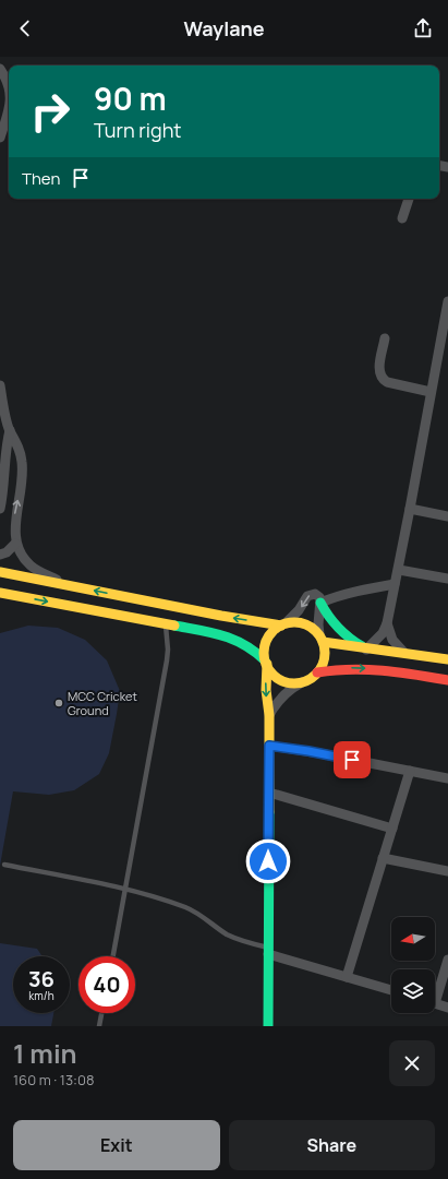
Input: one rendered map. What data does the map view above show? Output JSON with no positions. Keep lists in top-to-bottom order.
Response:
{
  "places": ["MCC Cricket Ground"],
  "north": "left",
  "page": {
    "header": "Waylane",
    "turn": ["90 m", "Turn right"],
    "then": "Then",
    "speed": "36 km/h",
    "limit": "40",
    "heading": ["1 min", "160 m · 13:08"],
    "buttons": ["Exit", "Share"]
  }
}
